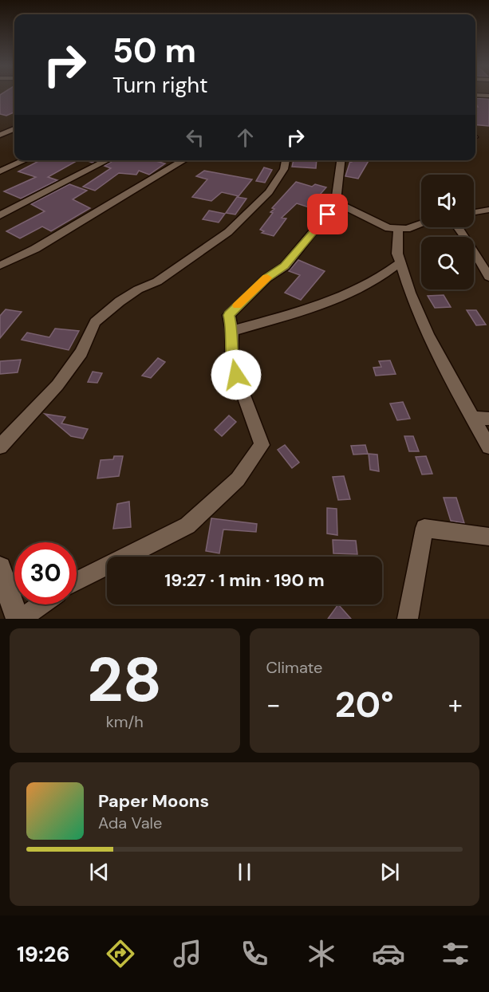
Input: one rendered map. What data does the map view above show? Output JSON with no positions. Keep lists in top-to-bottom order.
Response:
{
  "page": {
    "turn": ["50 m", "Turn right"],
    "limit": "30",
    "trip": "19:27 · 1 min · 190 m",
    "tile": [
      ["28", "km/h"],
      "Climate"
    ],
    "heat": ["−", "20°", "+"],
    "song": ["Paper Moons", "Ada Vale"],
    "tabs": "19:26"
  }
}
